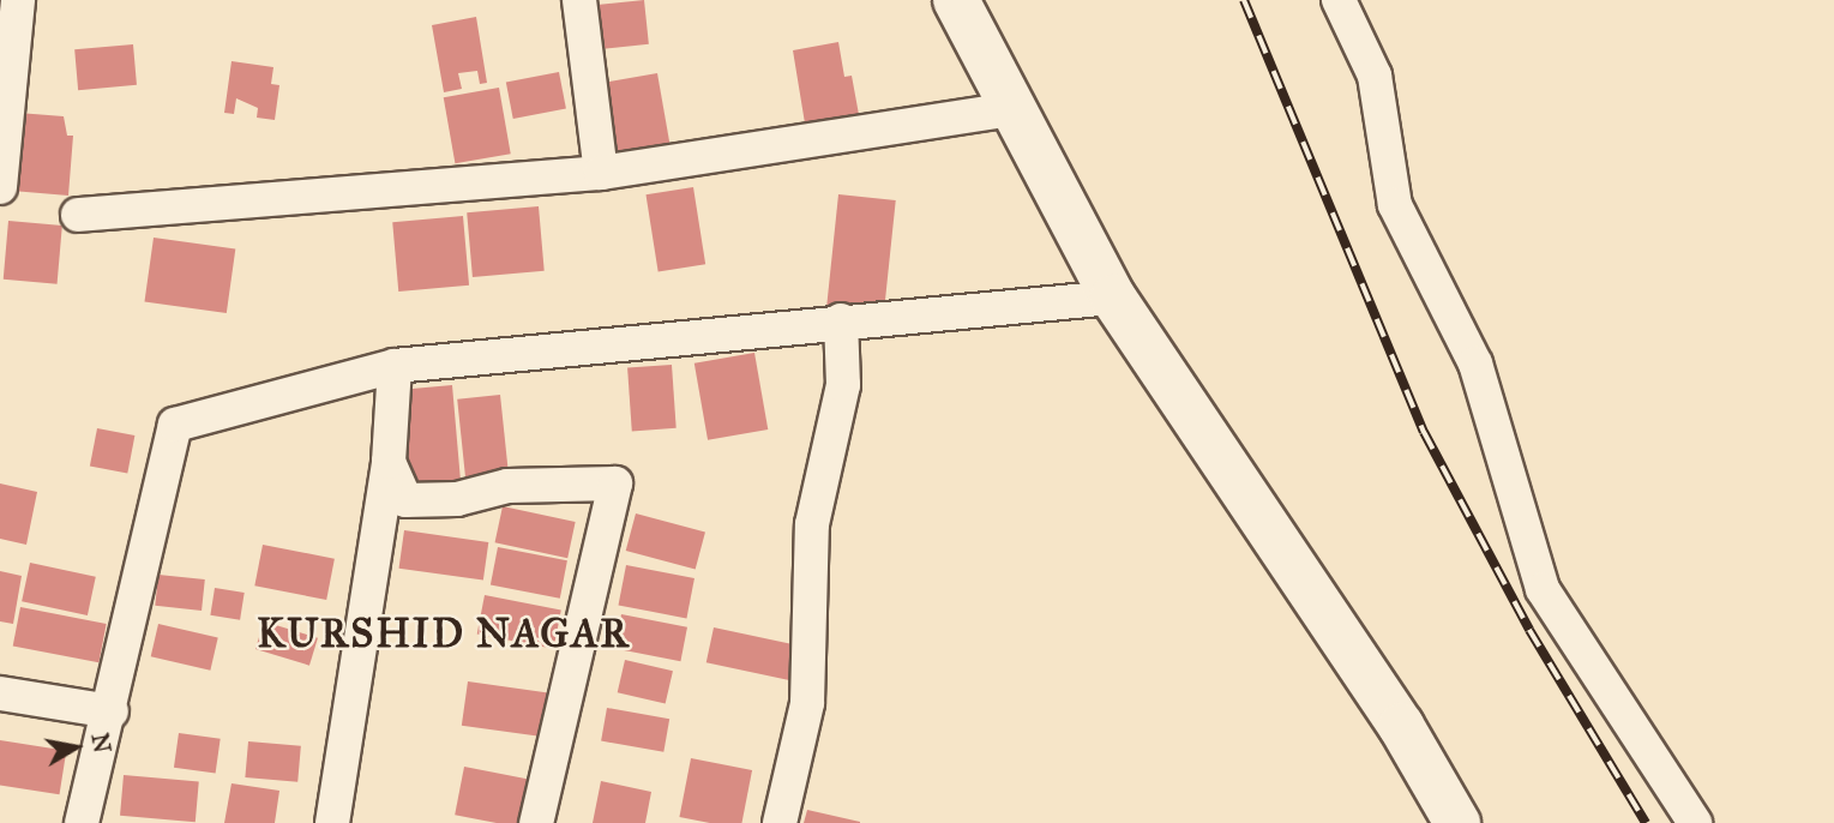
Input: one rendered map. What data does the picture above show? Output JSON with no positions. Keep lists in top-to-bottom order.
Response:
{
  "districts": ["KURSHID NAGAR"],
  "north": "right"
}
